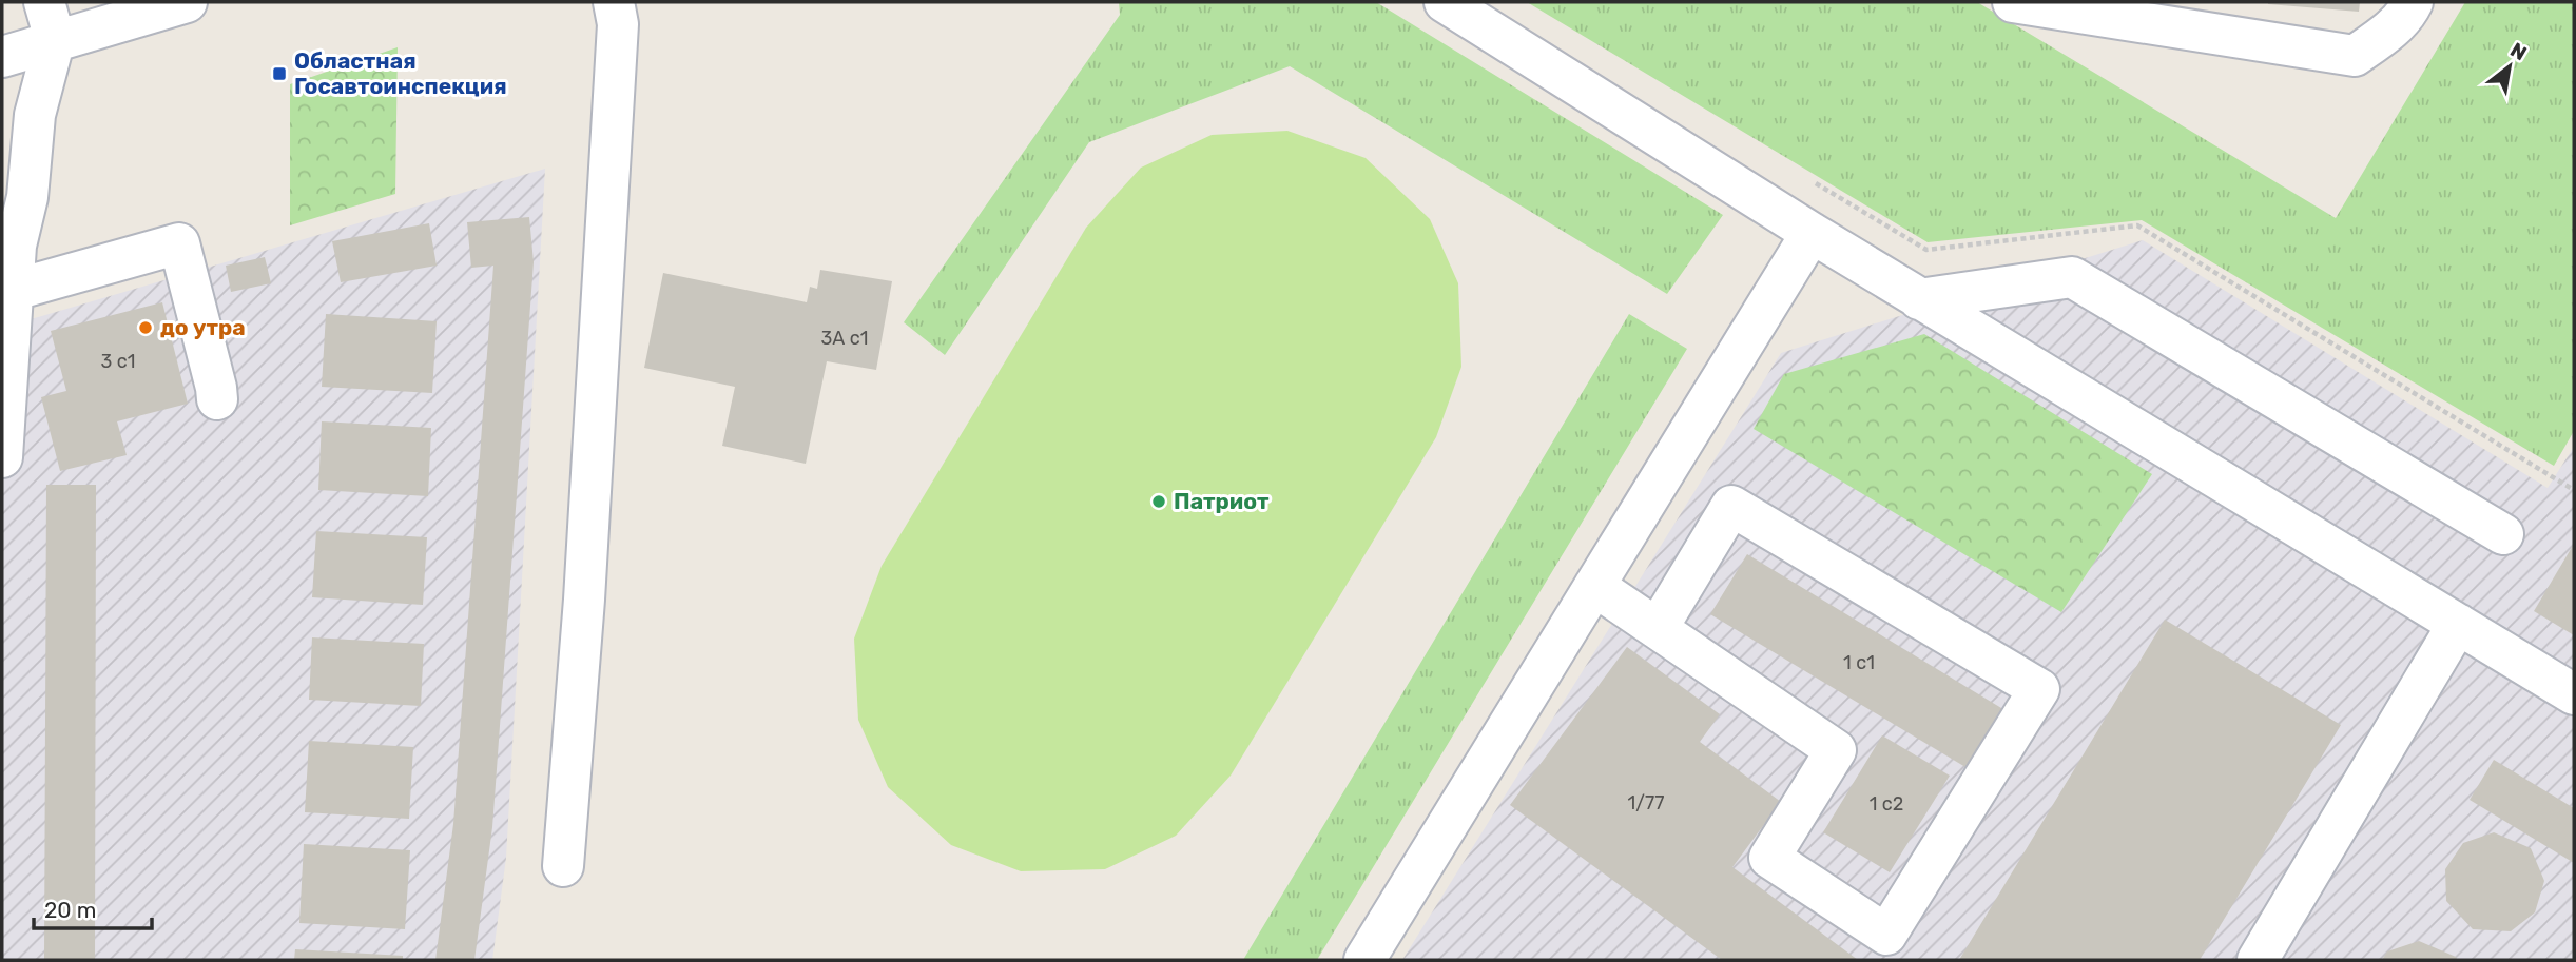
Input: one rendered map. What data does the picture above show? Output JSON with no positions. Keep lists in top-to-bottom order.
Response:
{
  "places": {
    "transit": ["Областная Госавтоинспекция"],
    "other": ["до утра", "Патриот"]
  },
  "house_numbers": [
    "3А с1",
    "3 с1",
    "1 с1",
    "1/77",
    "1 с2"
  ],
  "scale_bar": "20 m",
  "north": "top right"
}
